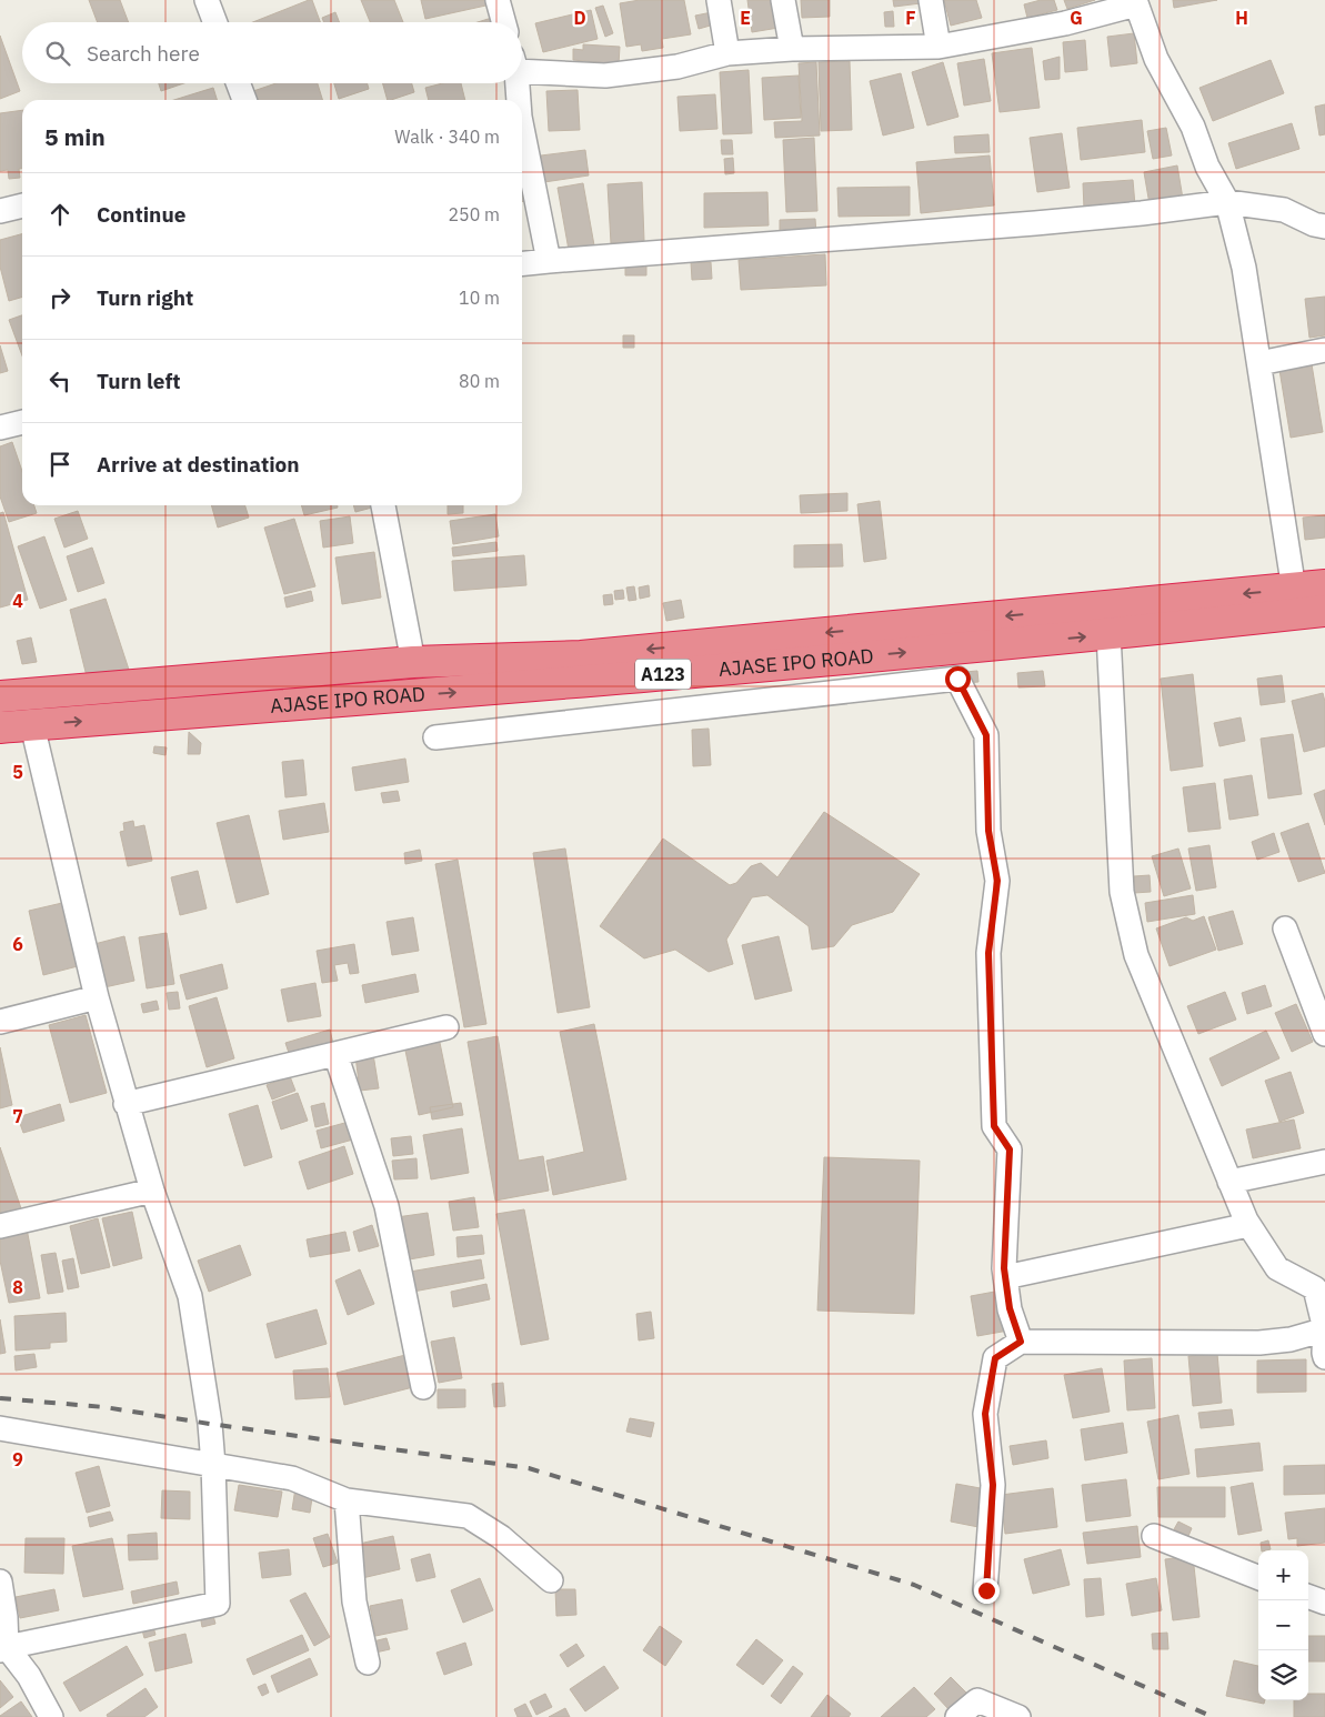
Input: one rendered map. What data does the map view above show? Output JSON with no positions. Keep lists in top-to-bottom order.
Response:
{
  "streets": {
    "highway": ["AJASE IPO ROAD", "A123"]
  },
  "page": {
    "search": "Search here",
    "heading": ["5 min", "Walk · 340 m"],
    "list": [
      ["Continue", "250 m"],
      ["Turn right", "10 m"],
      ["Turn left", "80 m"],
      "Arrive at destination"
    ],
    "map_buttons": ["+", "−"]
  },
  "grid": {
    "columns": [
      "D",
      "E",
      "F",
      "G",
      "H"
    ],
    "rows": [
      "4",
      "5",
      "6",
      "7",
      "8",
      "9"
    ]
  }
}
